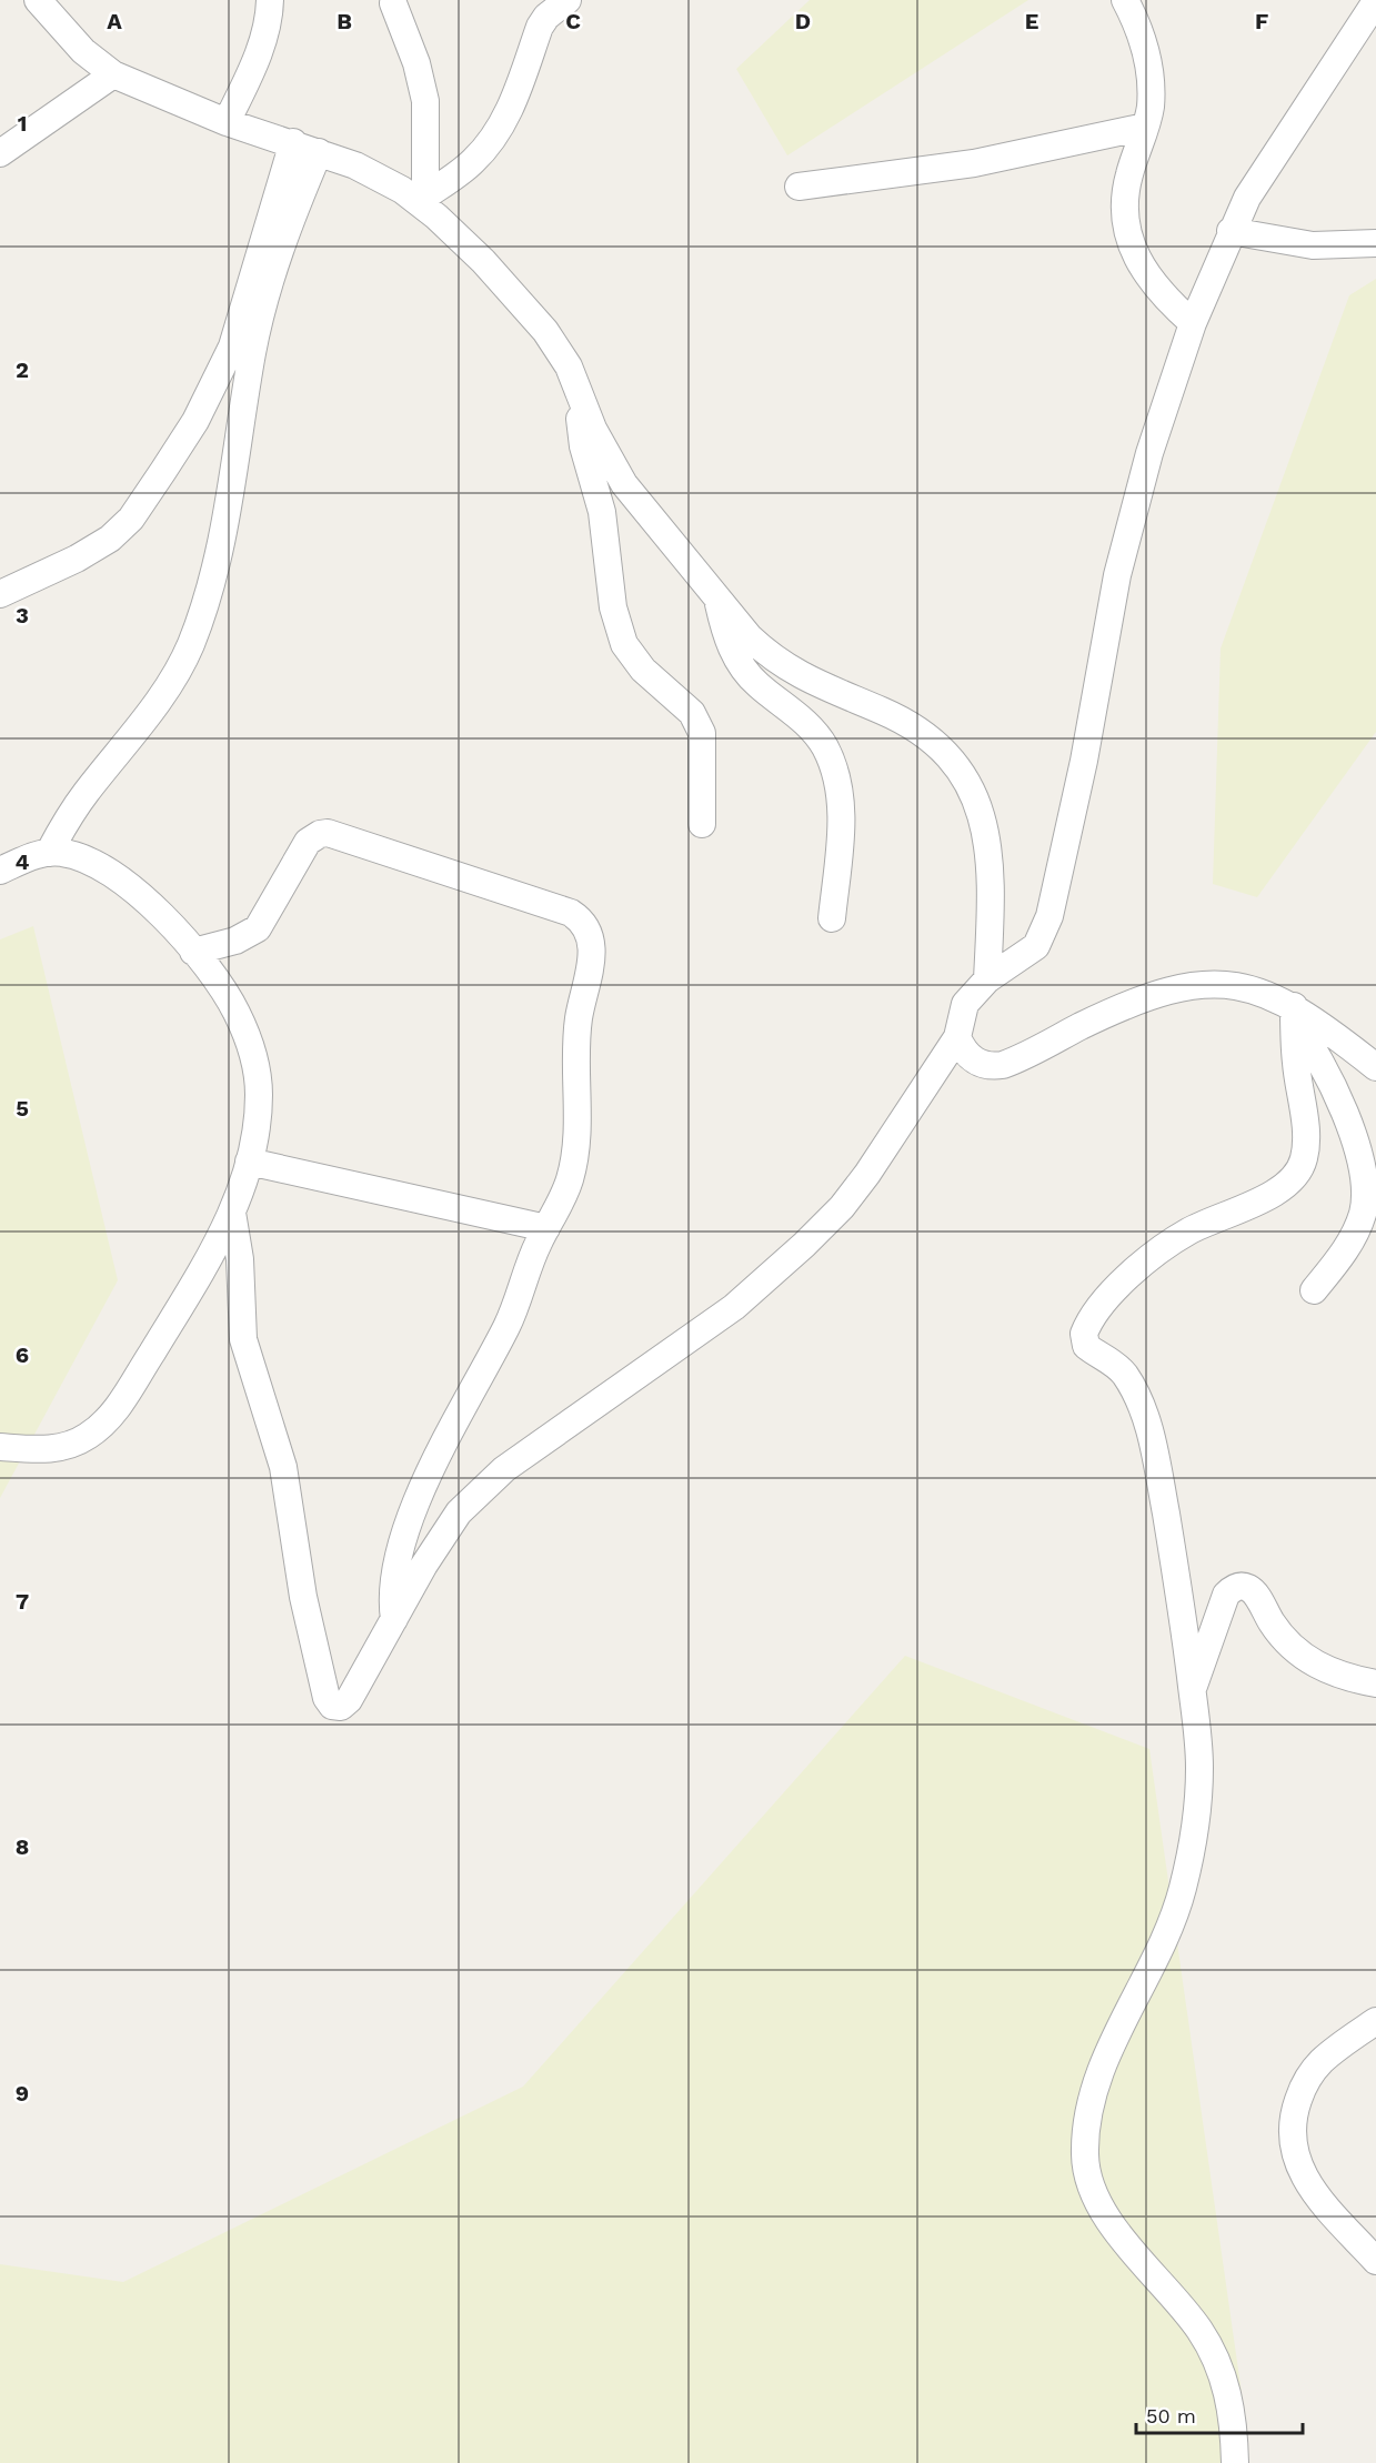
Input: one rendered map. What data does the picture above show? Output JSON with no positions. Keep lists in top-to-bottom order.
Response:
{
  "scale_bar": "50 m",
  "grid": {
    "columns": [
      "A",
      "B",
      "C",
      "D",
      "E",
      "F"
    ],
    "rows": [
      "1",
      "2",
      "3",
      "4",
      "5",
      "6",
      "7",
      "8",
      "9"
    ]
  }
}
